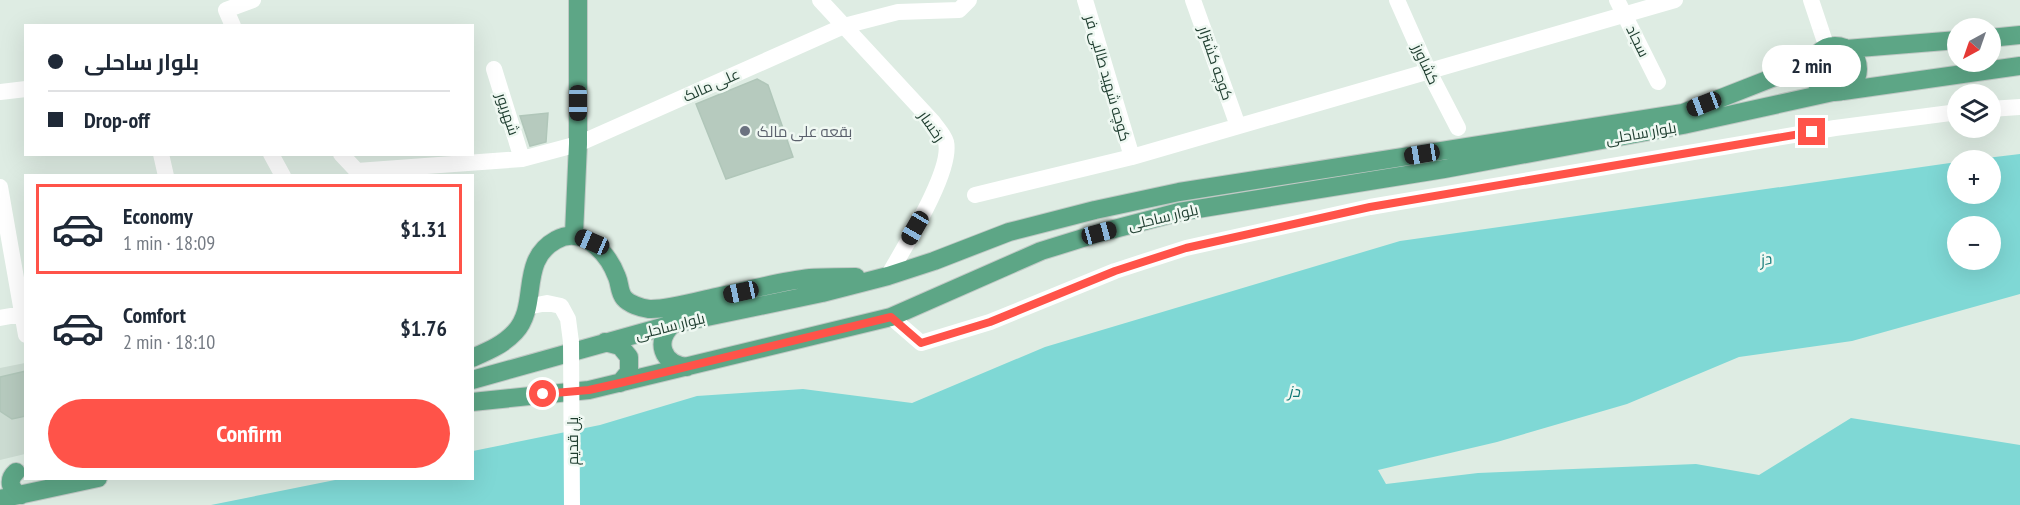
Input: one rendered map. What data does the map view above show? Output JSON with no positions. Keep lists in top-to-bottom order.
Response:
{
  "streets": {
    "main road": ["بلوار ساحلی"],
    "street": [
      "سجاد",
      "کوچه کشتزار",
      "کشاورز",
      "کوچه شهید طالبی فر",
      "علی مالک",
      "شهریور",
      "رخسار",
      "پل قدیم"
    ]
  },
  "crossings": [
    ["علی مالک", "شهریور"],
    ["علی مالک", "رخسار"],
    ["رخسار", "بلوار ساحلی"]
  ],
  "water": ["دز"],
  "places": ["بقعه علی مالک"],
  "north": "bottom left",
  "page": {
    "map_buttons": ["+", "−"],
    "banner": ["بلوار ساحلی", "Drop-off"],
    "bubble": "2 min",
    "list": [
      {
        "name": "Economy",
        "note": "1 min · 18:09",
        "value": "$1.31"
      },
      {
        "name": "Comfort",
        "note": "2 min · 18:10",
        "value": "$1.76"
      }
    ],
    "buttons": "Confirm"
  }
}
